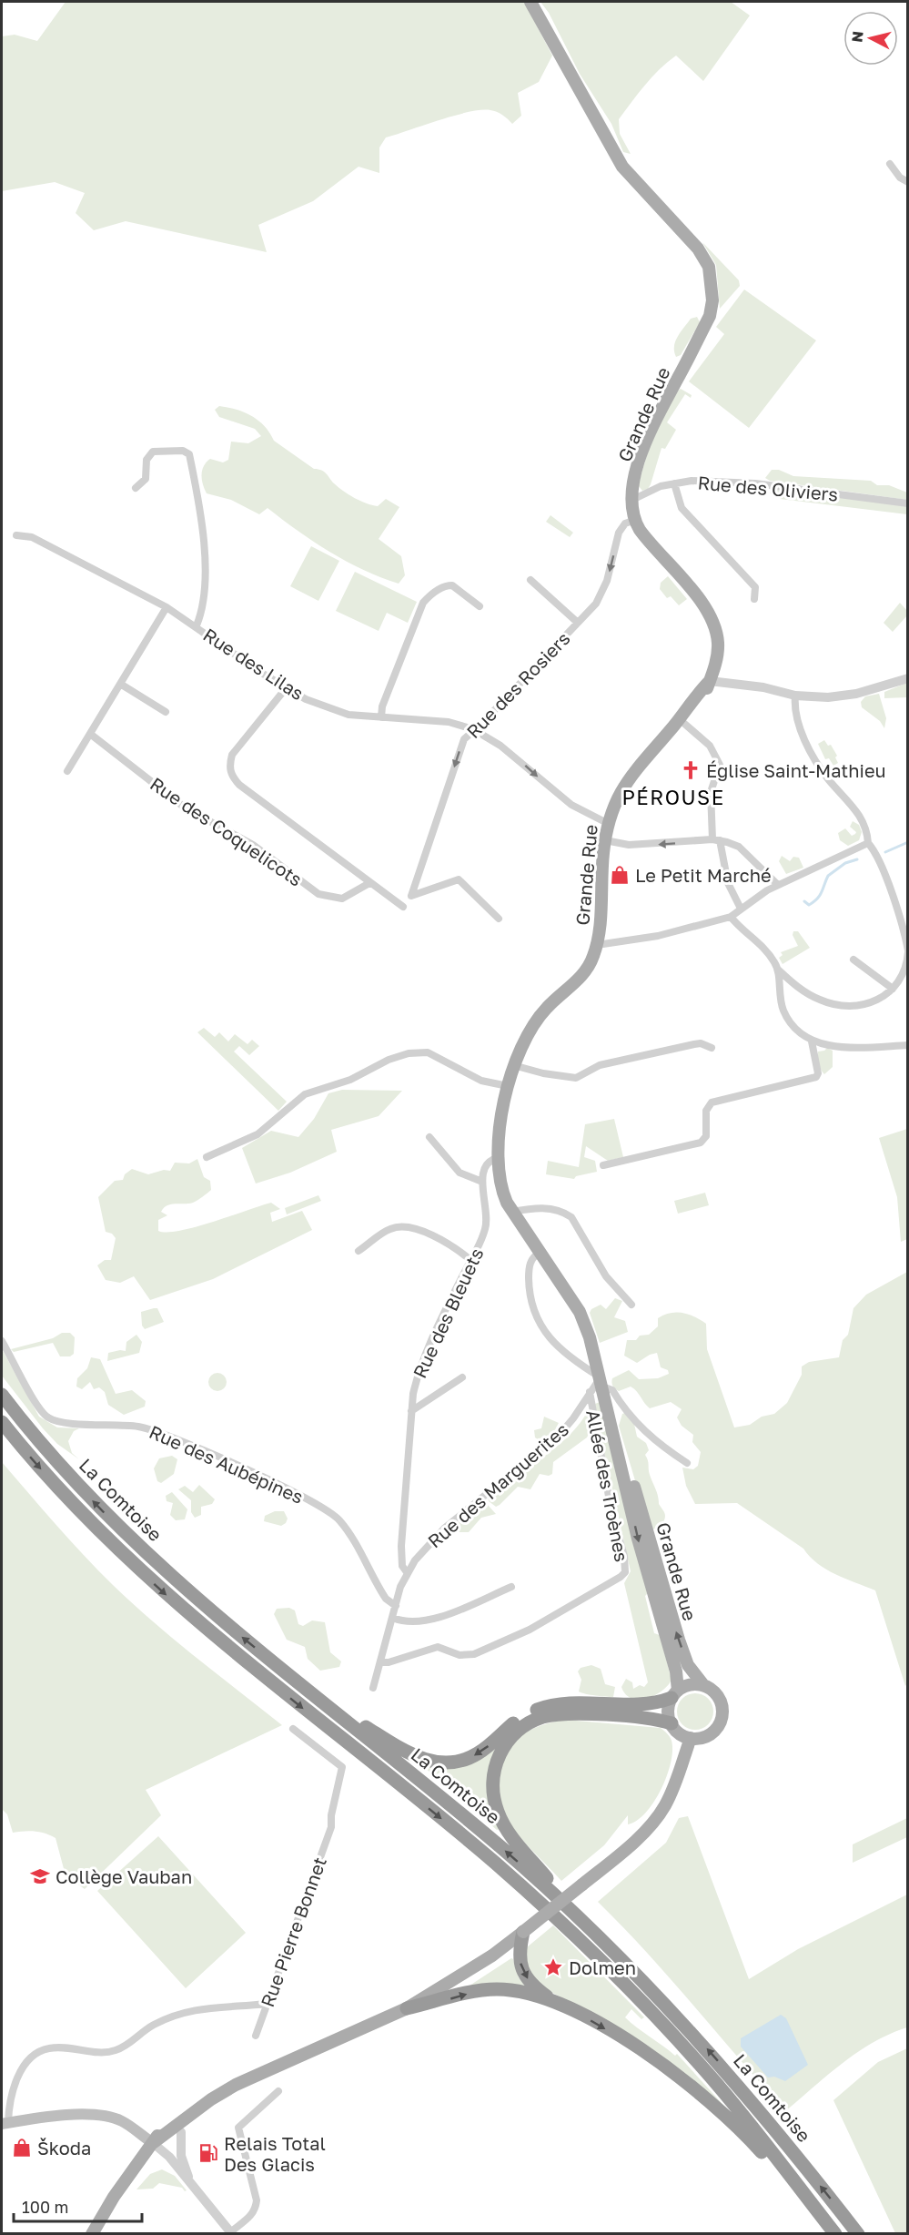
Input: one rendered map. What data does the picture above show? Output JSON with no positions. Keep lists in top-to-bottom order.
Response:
{
  "streets": {
    "highway": ["La Comtoise"],
    "main road": ["Grande Rue"],
    "street": [
      "Rue des Oliviers",
      "Rue des Lilas",
      "Rue des Rosiers",
      "Rue des Coquelicots",
      "Rue des Bleuets",
      "Rue des Aubépines",
      "Rue des Marguerites",
      "Allée des Troènes",
      "Rue Pierre Bonnet"
    ]
  },
  "crossings": [
    ["Grande Rue", "Rue des Oliviers"],
    ["Grande Rue", "Rue des Lilas"],
    ["Grande Rue", "Rue des Rosiers"],
    ["Grande Rue", "Rue des Marguerites"],
    ["Rue des Lilas", "Rue des Rosiers"],
    ["Rue des Bleuets", "Rue des Marguerites"],
    ["Rue des Aubépines", "Rue des Marguerites"],
    ["Rue des Marguerites", "Allée des Troènes"]
  ],
  "districts": ["PÉROUSE"],
  "places": {
    "church": ["Église Saint-Mathieu"],
    "shop": ["Le Petit Marché", "Škoda"],
    "school or university": ["Collège Vauban"],
    "place": ["Dolmen"],
    "fuel station": ["Relais Total Des Glacis"]
  },
  "scale_bar": "100 m",
  "north": "left"
}
